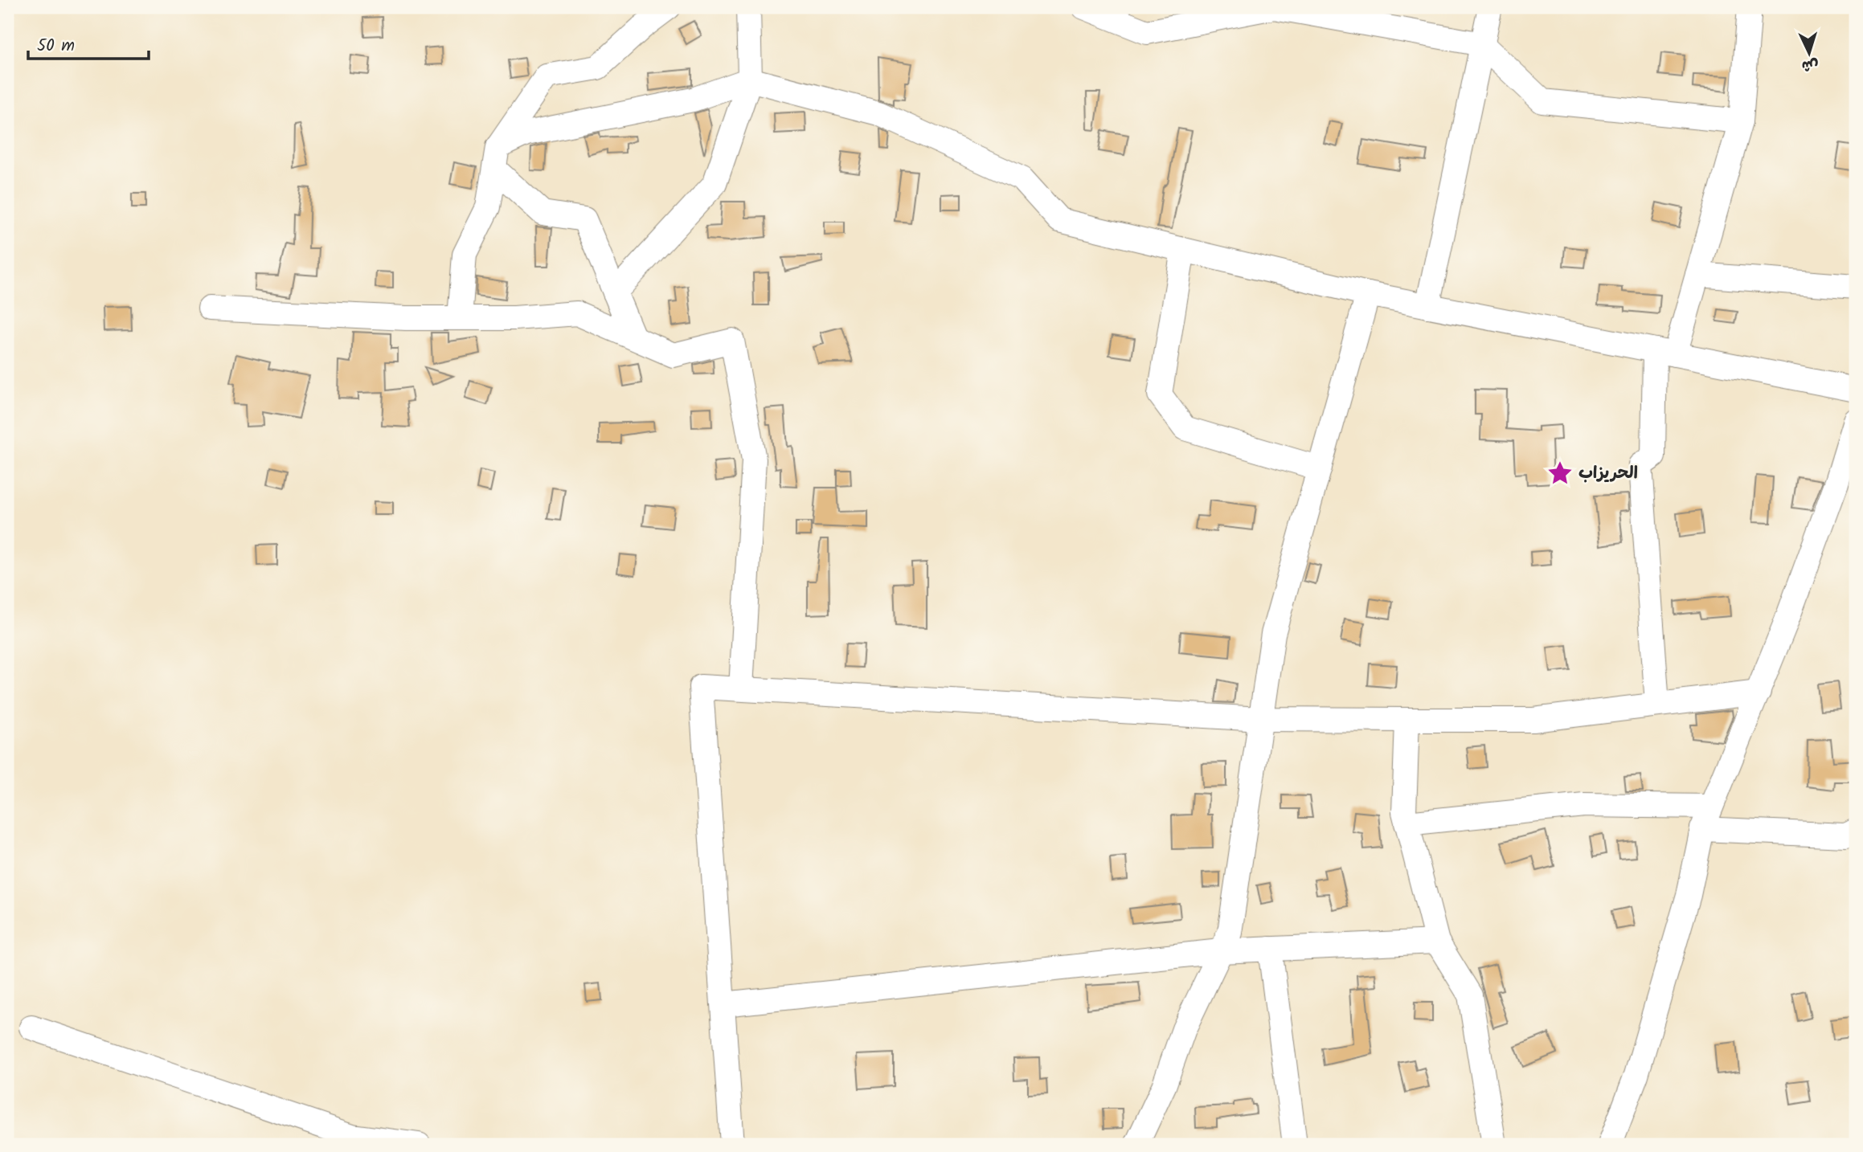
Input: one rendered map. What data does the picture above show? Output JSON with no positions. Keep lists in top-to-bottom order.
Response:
{
  "places": {
    "place": ["الحريزاب"]
  },
  "scale_bar": "50 m",
  "north": "bottom"
}
